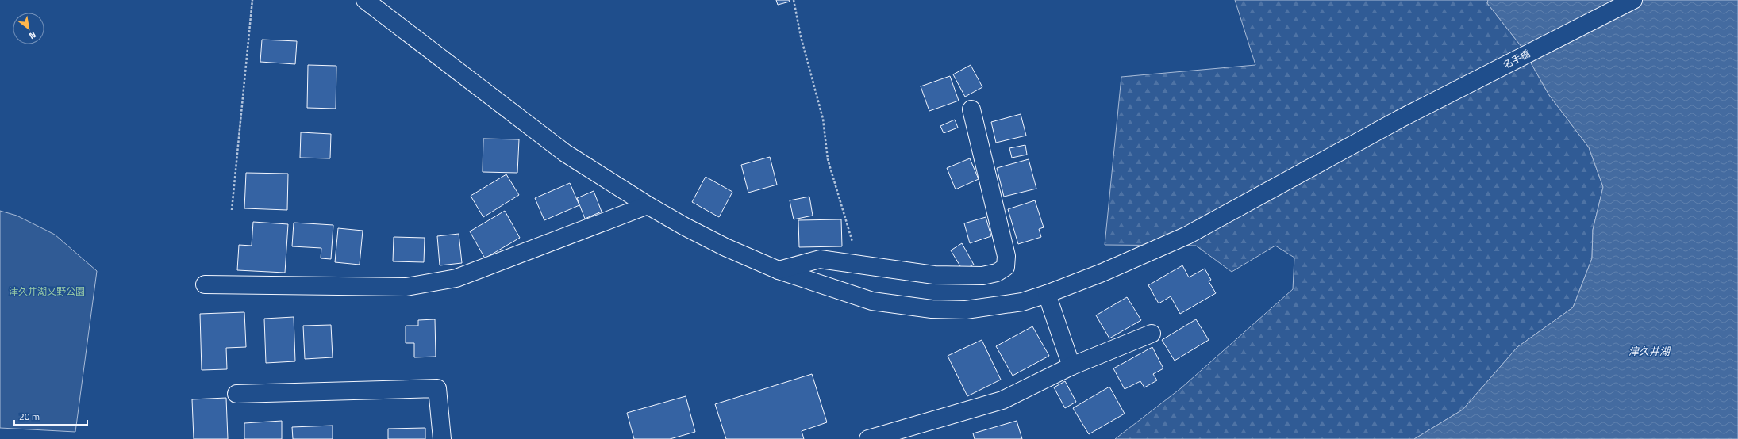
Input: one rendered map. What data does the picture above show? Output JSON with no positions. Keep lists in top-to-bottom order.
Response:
{
  "streets": {
    "street": ["名手橋"]
  },
  "water": ["津久井湖"],
  "parks": ["津久井湖又野公園"],
  "scale_bar": "20 m",
  "north": "bottom right"
}
